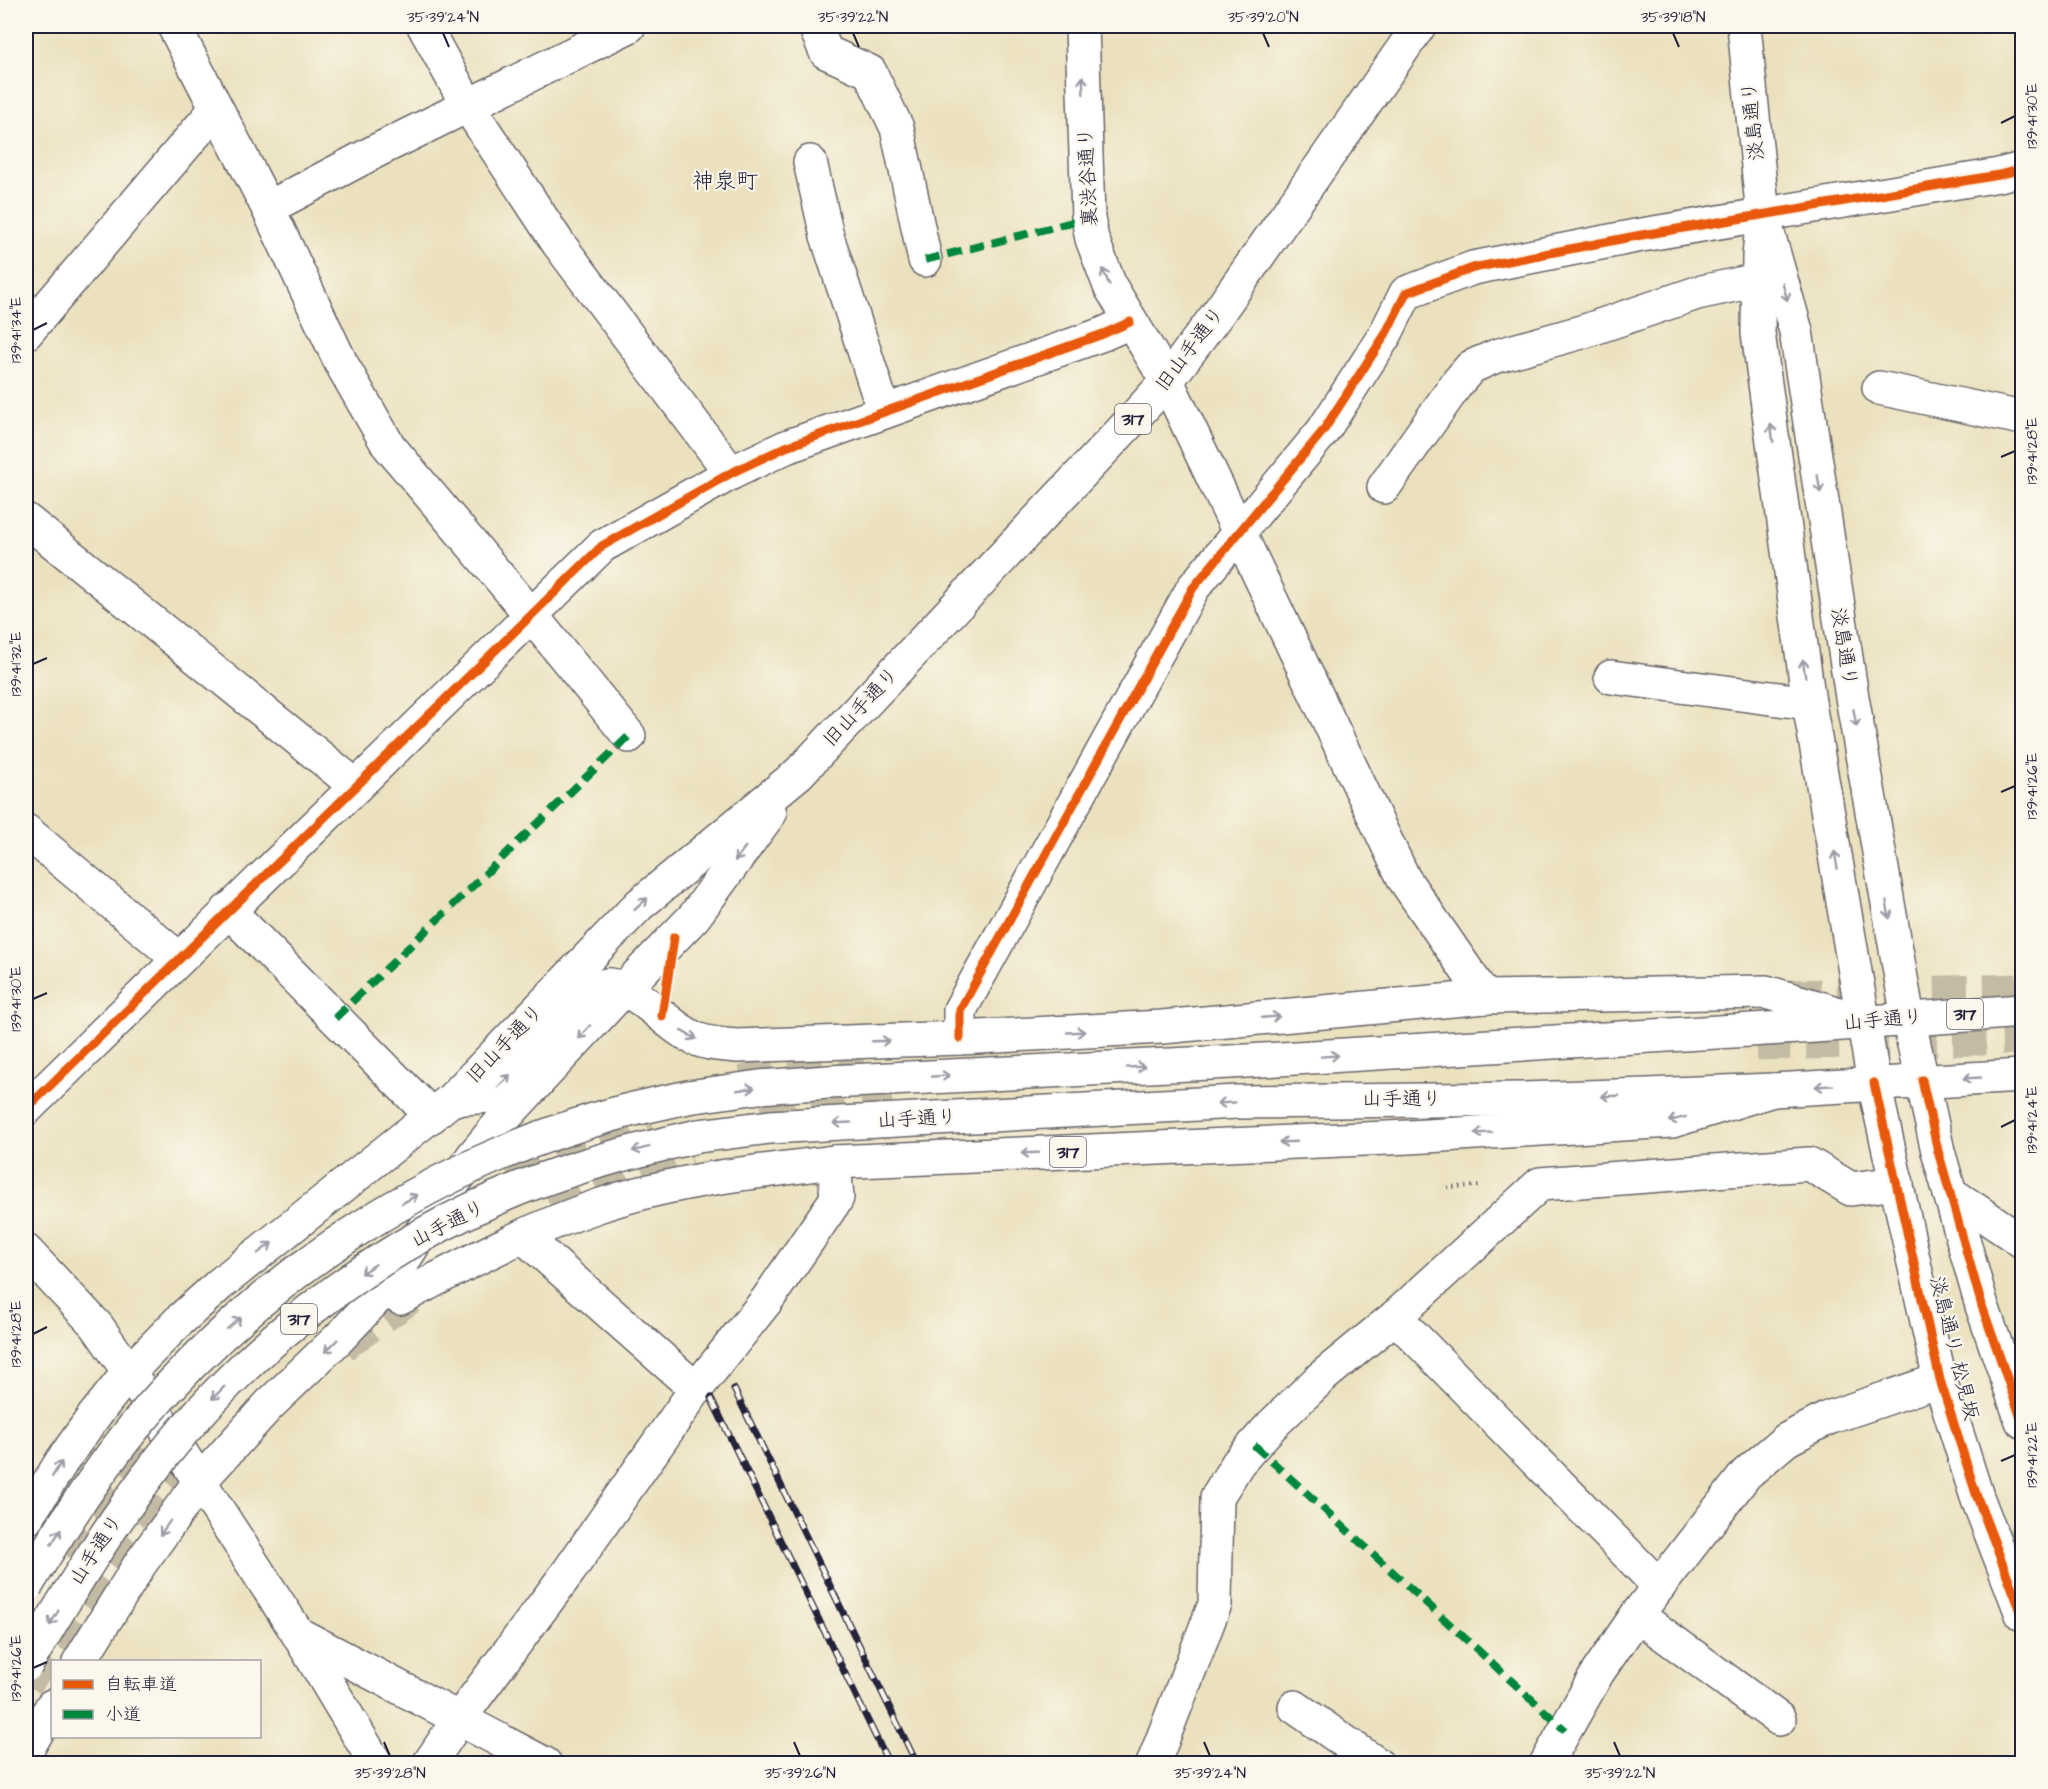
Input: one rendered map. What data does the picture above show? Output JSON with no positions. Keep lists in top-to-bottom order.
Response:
{
  "streets": {
    "main road": [
      "淡島通り",
      "裏渋谷通り",
      "旧山手通り",
      "317",
      "山手通り",
      "淡島通り 松見坂"
    ]
  },
  "crossings": [
    ["淡島通り", "317"],
    ["淡島通り", "山手通り"],
    ["淡島通り", "淡島通り 松見坂"],
    ["裏渋谷通り", "旧山手通り"],
    ["裏渋谷通り", "317"],
    ["旧山手通り", "317"],
    ["317", "山手通り"],
    ["山手通り", "淡島通り 松見坂"]
  ],
  "districts": ["神泉町"],
  "legend": ["自転車道", "小道"],
  "coordinates": [
    "35°39'24\"N",
    "35°39'22\"N",
    "35°39'20\"N",
    "35°39'18\"N",
    "139°41'30\"E",
    "139°41'34\"E",
    "139°41'28\"E",
    "139°41'32\"E",
    "139°41'26\"E",
    "139°41'24\"E",
    "139°41'22\"E",
    "35°39'28\"N",
    "35°39'26\"N"
  ]
}
